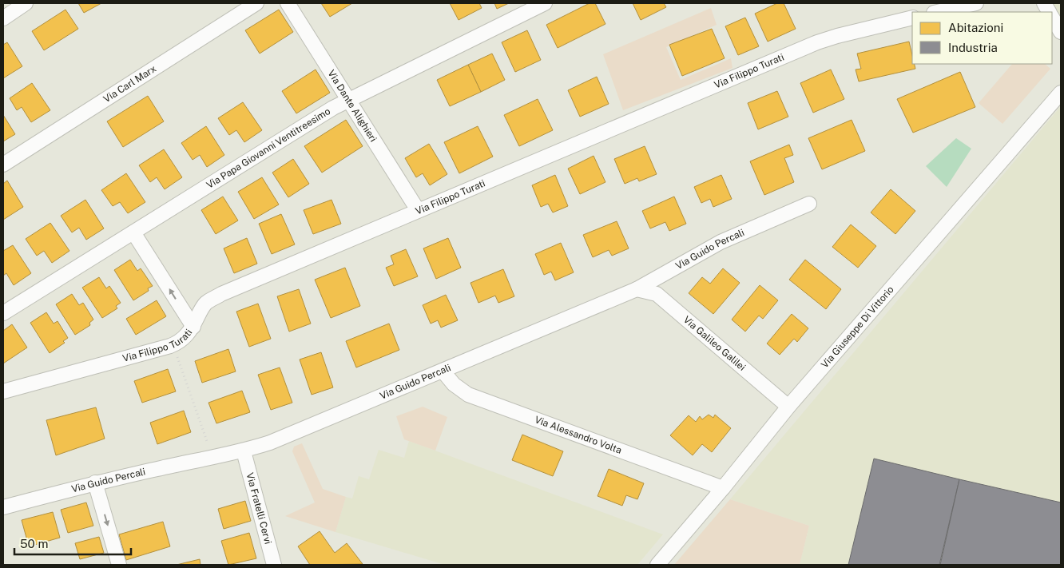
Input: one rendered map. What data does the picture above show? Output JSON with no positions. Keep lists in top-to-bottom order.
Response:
{
  "streets": {
    "street": [
      "Via Filippo Turati",
      "Via Carl Marx",
      "Via Dante Alighieri",
      "Via Papa Giovanni Ventitreesimo",
      "Via Guido Percali",
      "Via Giuseppe Di Vittorio",
      "Via Galileo Galilei",
      "Via Alessandro Volta",
      "Via Fratelli Cervi"
    ]
  },
  "crossings": [
    ["Via Filippo Turati", "Via Dante Alighieri"],
    ["Via Dante Alighieri", "Via Papa Giovanni Ventitreesimo"],
    ["Via Guido Percali", "Via Galileo Galilei"],
    ["Via Guido Percali", "Via Alessandro Volta"],
    ["Via Guido Percali", "Via Fratelli Cervi"],
    ["Via Giuseppe Di Vittorio", "Via Galileo Galilei"],
    ["Via Giuseppe Di Vittorio", "Via Alessandro Volta"]
  ],
  "legend": ["Abitazioni", "Industria"],
  "scale_bar": "50 m"
}
